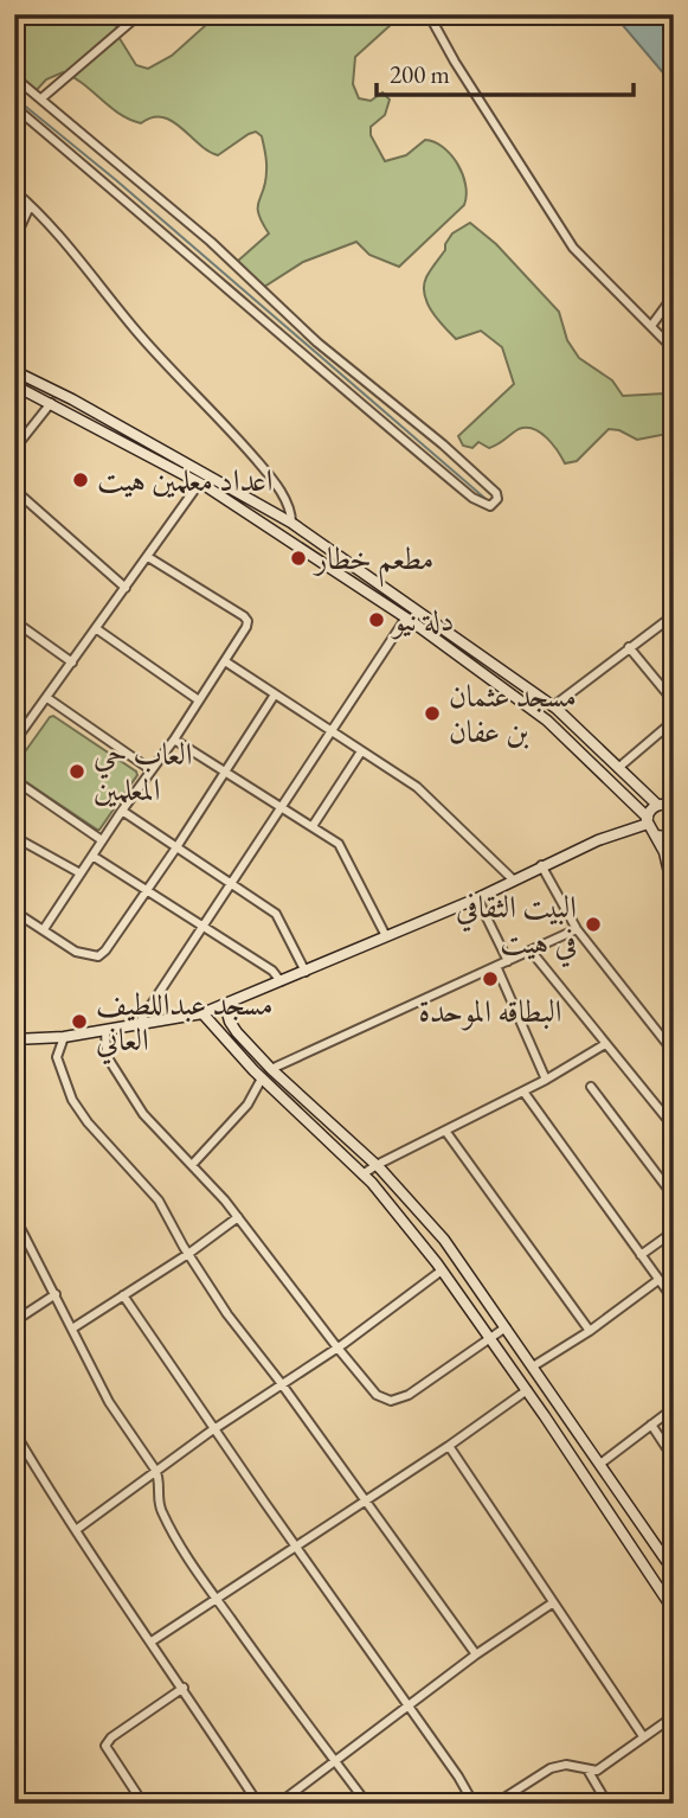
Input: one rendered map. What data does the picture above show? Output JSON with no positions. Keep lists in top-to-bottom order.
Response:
{
  "places": [
    "اعداد معلمين هيت",
    "مطعم خطار",
    "دلة نيو",
    "مسجد عثمان بن عفان",
    "العاب حي المعلمين",
    "البيت الثقافي في هيت",
    "البطاقه الموحدة",
    "مسجد عبداللطيف العاني"
  ],
  "scale_bar": "200 m"
}
